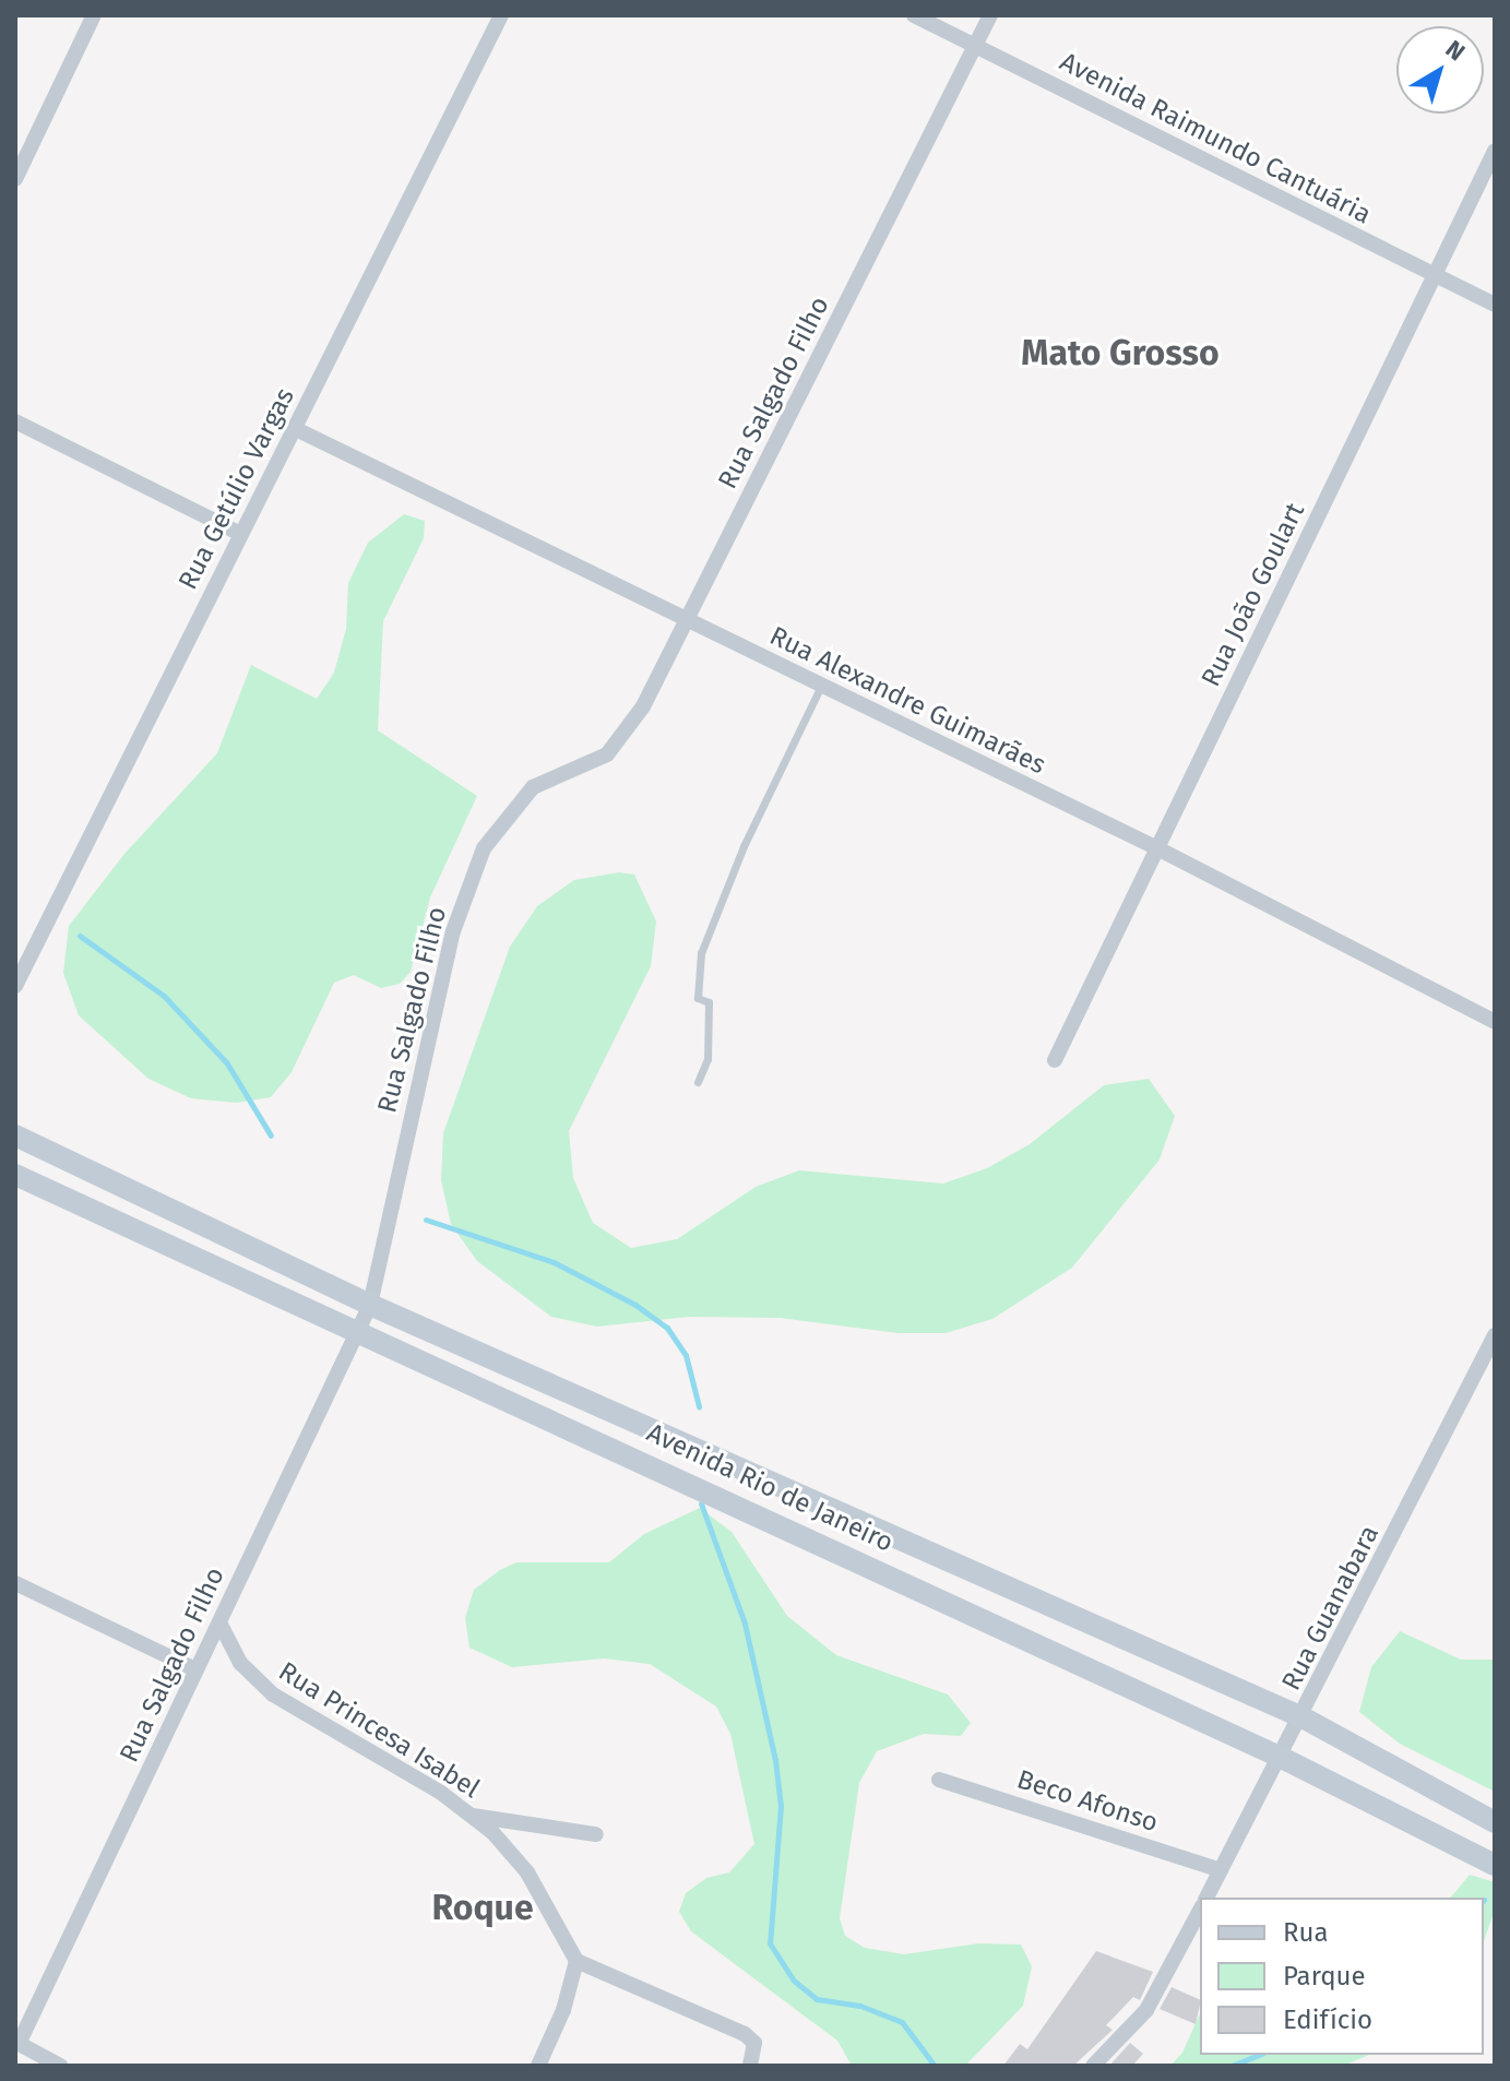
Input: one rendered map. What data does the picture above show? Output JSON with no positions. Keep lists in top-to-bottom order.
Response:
{
  "streets": {
    "main road": ["Avenida Rio de Janeiro"],
    "street": [
      "Avenida Raimundo Cantuária",
      "Rua Salgado Filho",
      "Rua Getúlio Vargas",
      "Rua João Goulart",
      "Rua Alexandre Guimarães",
      "Rua Guanabara",
      "Rua Princesa Isabel",
      "Beco Afonso"
    ]
  },
  "crossings": [
    ["Avenida Raimundo Cantuária", "Rua Salgado Filho"],
    ["Avenida Raimundo Cantuária", "Rua João Goulart"],
    ["Rua Salgado Filho", "Rua Alexandre Guimarães"],
    ["Rua Salgado Filho", "Avenida Rio de Janeiro"],
    ["Rua Salgado Filho", "Rua Princesa Isabel"],
    ["Rua Getúlio Vargas", "Rua Alexandre Guimarães"],
    ["Rua João Goulart", "Rua Alexandre Guimarães"],
    ["Avenida Rio de Janeiro", "Rua Guanabara"],
    ["Rua Guanabara", "Beco Afonso"]
  ],
  "districts": ["Mato Grosso", "Roque"],
  "legend": ["Rua", "Parque", "Edifício"],
  "north": "top right"
}
